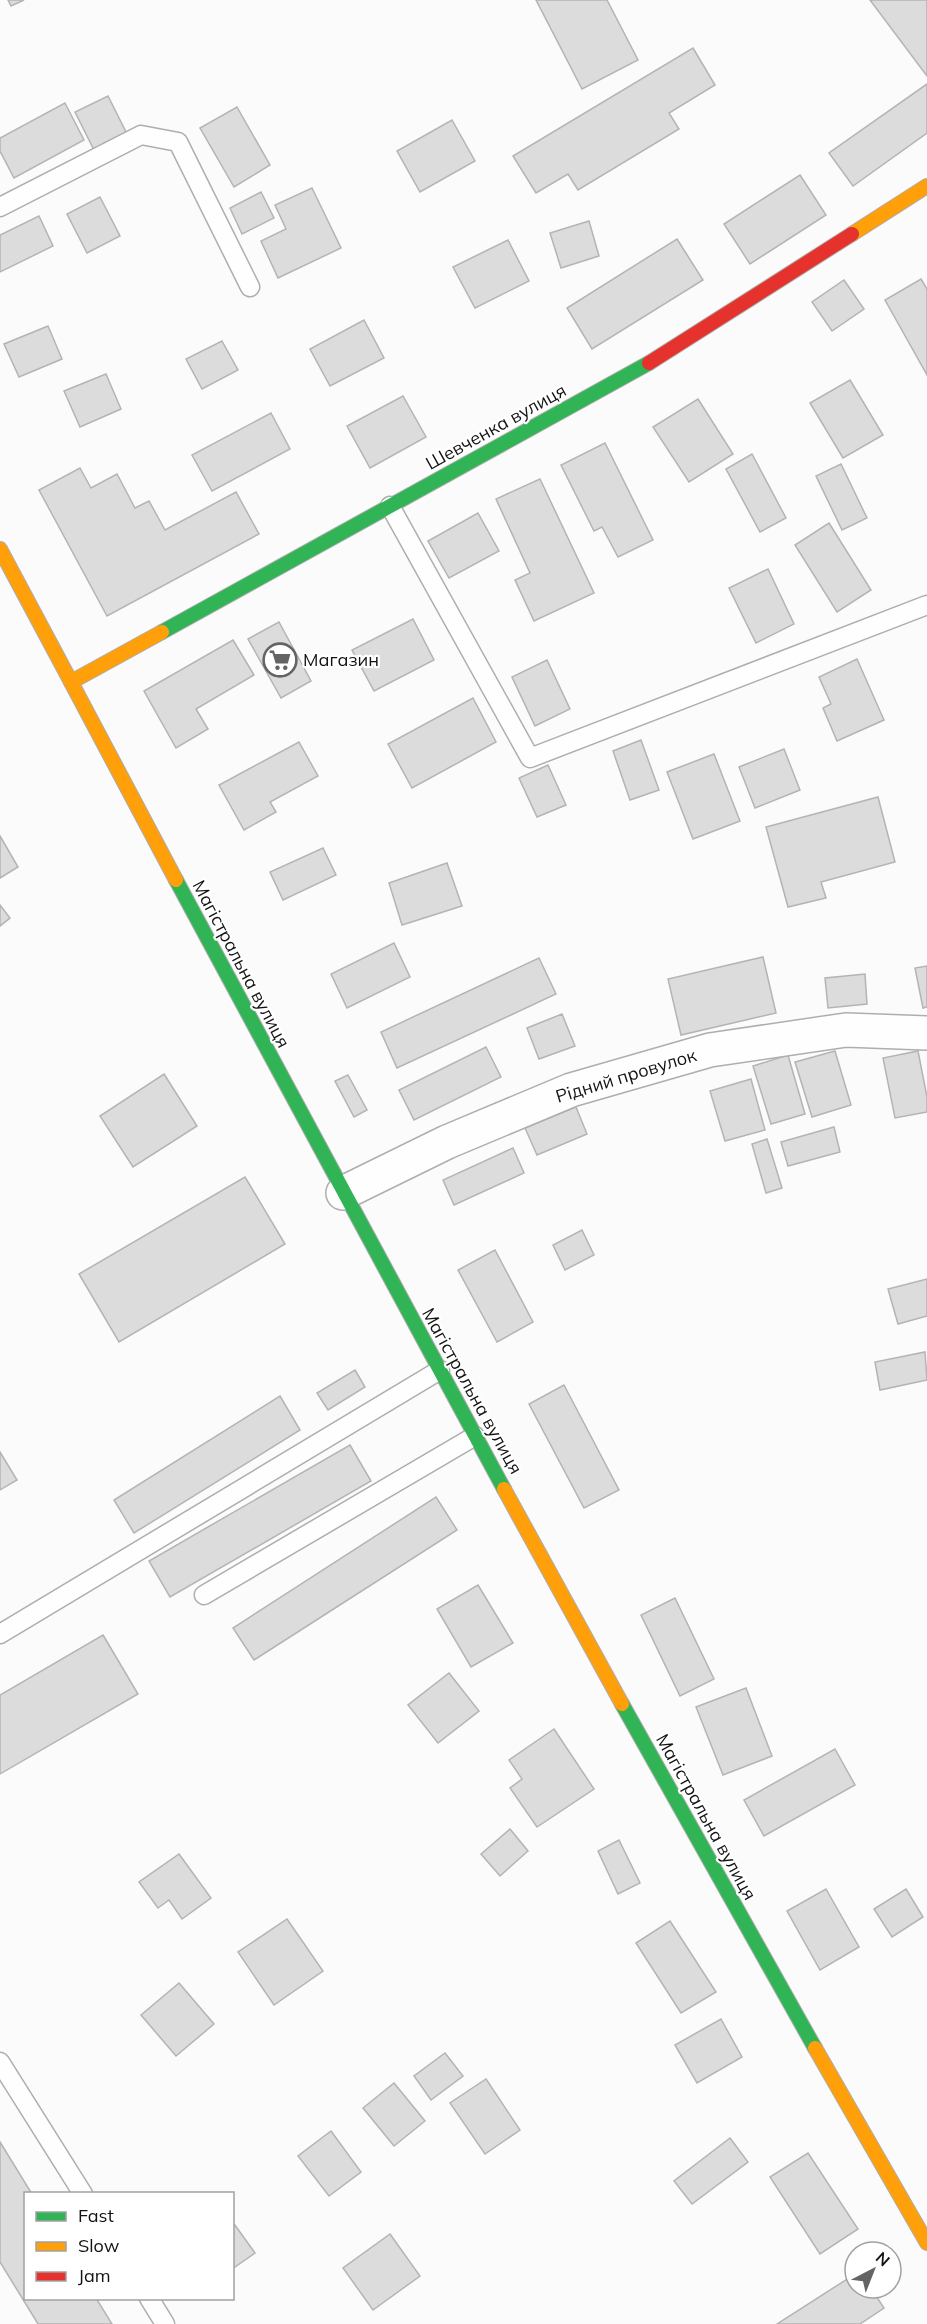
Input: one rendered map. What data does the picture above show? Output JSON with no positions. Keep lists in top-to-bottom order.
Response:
{
  "streets": {
    "main road": ["Шевченка вулиця", "Магістральна вулиця"],
    "street": ["Рідний провулок"]
  },
  "crossings": [
    ["Шевченка вулиця", "Магістральна вулиця"],
    ["Магістральна вулиця", "Рідний провулок"]
  ],
  "places": {
    "supermarket": ["Магазин"]
  },
  "legend": ["Fast", "Slow", "Jam"],
  "north": "top right"
}
